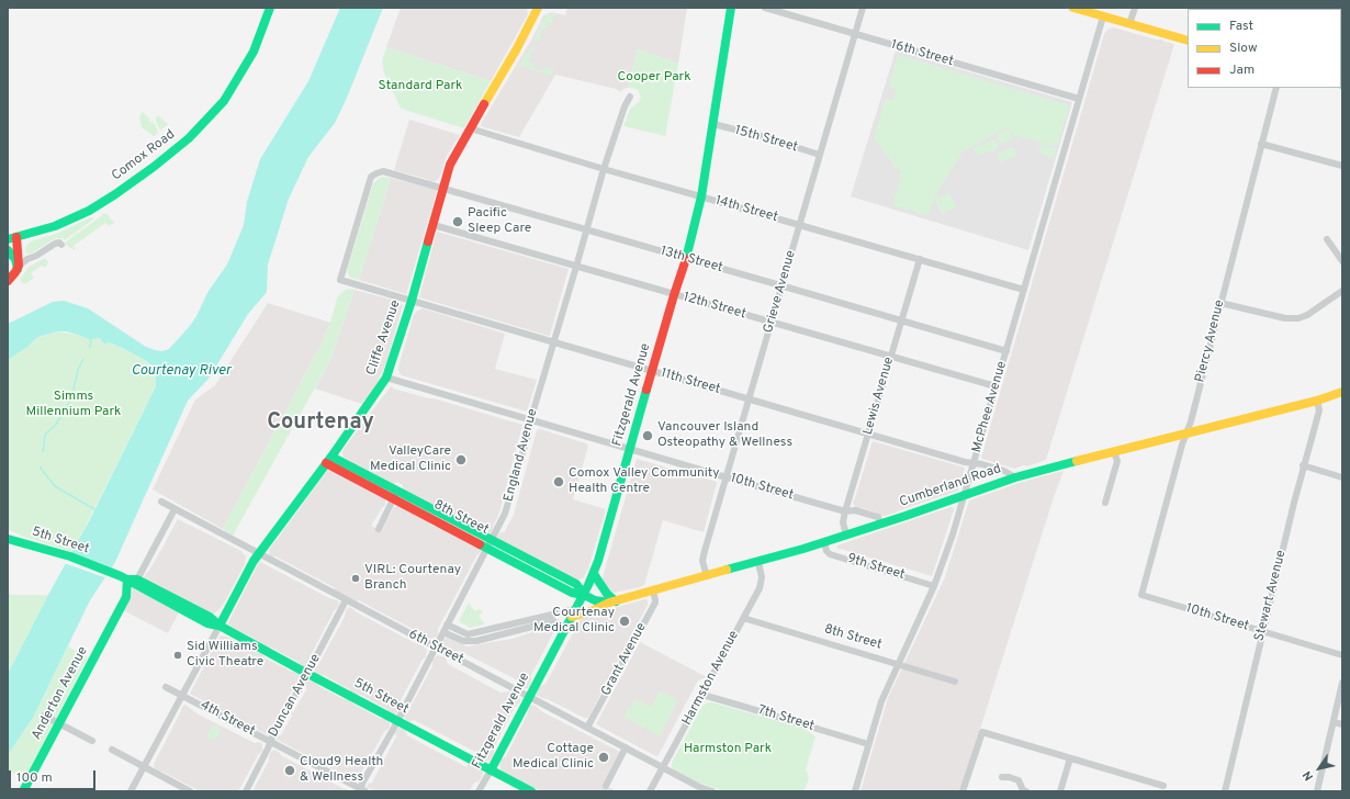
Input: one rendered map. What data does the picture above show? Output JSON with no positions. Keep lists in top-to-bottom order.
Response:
{
  "streets": {
    "street": [
      "16th Street",
      "15th Street",
      "Comox Road",
      "14th Street",
      "13th Street",
      "Grieve Avenue",
      "12th Street",
      "Cliffe Avenue",
      "Piercy Avenue",
      "11th Street",
      "Fitzgerald Avenue",
      "Lewis Avenue",
      "McPhee Avenue",
      "England Avenue",
      "Cumberland Road",
      "10th Street",
      "8th Street",
      "5th Street",
      "9th Street",
      "Stewart Avenue",
      "6th Street",
      "Grant Avenue",
      "Harmston Avenue",
      "Anderton Avenue",
      "Duncan Avenue",
      "4th Street",
      "7th Street"
    ]
  },
  "crossings": [
    ["16th Street", "Grieve Avenue"],
    ["16th Street", "McPhee Avenue"],
    ["15th Street", "Grieve Avenue"],
    ["15th Street", "Fitzgerald Avenue"],
    ["14th Street", "Grieve Avenue"],
    ["14th Street", "Cliffe Avenue"],
    ["14th Street", "Fitzgerald Avenue"],
    ["14th Street", "Lewis Avenue"],
    ["14th Street", "McPhee Avenue"],
    ["14th Street", "England Avenue"],
    ["13th Street", "Grieve Avenue"],
    ["13th Street", "Cliffe Avenue"],
    ["13th Street", "11th Street"],
    ["13th Street", "Fitzgerald Avenue"],
    ["13th Street", "Lewis Avenue"],
    ["13th Street", "McPhee Avenue"],
    ["13th Street", "England Avenue"],
    ["Grieve Avenue", "12th Street"],
    ["Grieve Avenue", "11th Street"],
    ["Grieve Avenue", "Cumberland Road"],
    ["Grieve Avenue", "10th Street"],
    ["12th Street", "Cliffe Avenue"],
    ["12th Street", "Fitzgerald Avenue"],
    ["12th Street", "Lewis Avenue"],
    ["12th Street", "McPhee Avenue"],
    ["12th Street", "England Avenue"],
    ["Cliffe Avenue", "11th Street"],
    ["Cliffe Avenue", "10th Street"],
    ["Cliffe Avenue", "8th Street"],
    ["Cliffe Avenue", "5th Street"],
    ["Cliffe Avenue", "6th Street"],
    ["Cliffe Avenue", "4th Street"],
    ["Piercy Avenue", "Cumberland Road"],
    ["Piercy Avenue", "10th Street"],
    ["11th Street", "Fitzgerald Avenue"],
    ["11th Street", "Lewis Avenue"],
    ["11th Street", "McPhee Avenue"],
    ["11th Street", "England Avenue"],
    ["11th Street", "Cumberland Road"],
    ["Fitzgerald Avenue", "Cumberland Road"],
    ["Fitzgerald Avenue", "10th Street"],
    ["Fitzgerald Avenue", "8th Street"],
    ["Fitzgerald Avenue", "5th Street"],
    ["Fitzgerald Avenue", "6th Street"],
    ["Lewis Avenue", "Cumberland Road"],
    ["Lewis Avenue", "10th Street"],
    ["McPhee Avenue", "Cumberland Road"],
    ["McPhee Avenue", "8th Street"],
    ["McPhee Avenue", "9th Street"],
    ["McPhee Avenue", "7th Street"],
    ["England Avenue", "Cumberland Road"],
    ["England Avenue", "10th Street"],
    ["England Avenue", "8th Street"],
    ["England Avenue", "5th Street"],
    ["England Avenue", "6th Street"],
    ["England Avenue", "4th Street"],
    ["Cumberland Road", "10th Street"],
    ["Cumberland Road", "8th Street"],
    ["Cumberland Road", "9th Street"],
    ["Cumberland Road", "Stewart Avenue"],
    ["Cumberland Road", "Grant Avenue"],
    ["Cumberland Road", "Harmston Avenue"],
    ["10th Street", "Stewart Avenue"],
    ["8th Street", "Harmston Avenue"],
    ["5th Street", "Anderton Avenue"],
    ["5th Street", "Duncan Avenue"],
    ["6th Street", "Grant Avenue"],
    ["6th Street", "Harmston Avenue"],
    ["6th Street", "Duncan Avenue"],
    ["Harmston Avenue", "7th Street"],
    ["Duncan Avenue", "4th Street"]
  ],
  "districts": ["Courtenay"],
  "water": ["Courtenay River"],
  "parks": [
    "Cooper Park",
    "Standard Park",
    "Simms Millennium Park",
    "Harmston Park"
  ],
  "places": [
    "Pacific Sleep Care",
    "Vancouver Island Osteopathy & Wellness",
    "ValleyCare Medical Clinic",
    "Comox Valley Community Health Centre",
    "VIRL: Courtenay Branch",
    "Courtenay Medical Clinic",
    "Sid Williams Civic Theatre",
    "Cottage Medical Clinic",
    "Cloud9 Health & Wellness"
  ],
  "legend": ["Fast", "Slow", "Jam"],
  "scale_bar": "100 m",
  "north": "bottom left"
}
